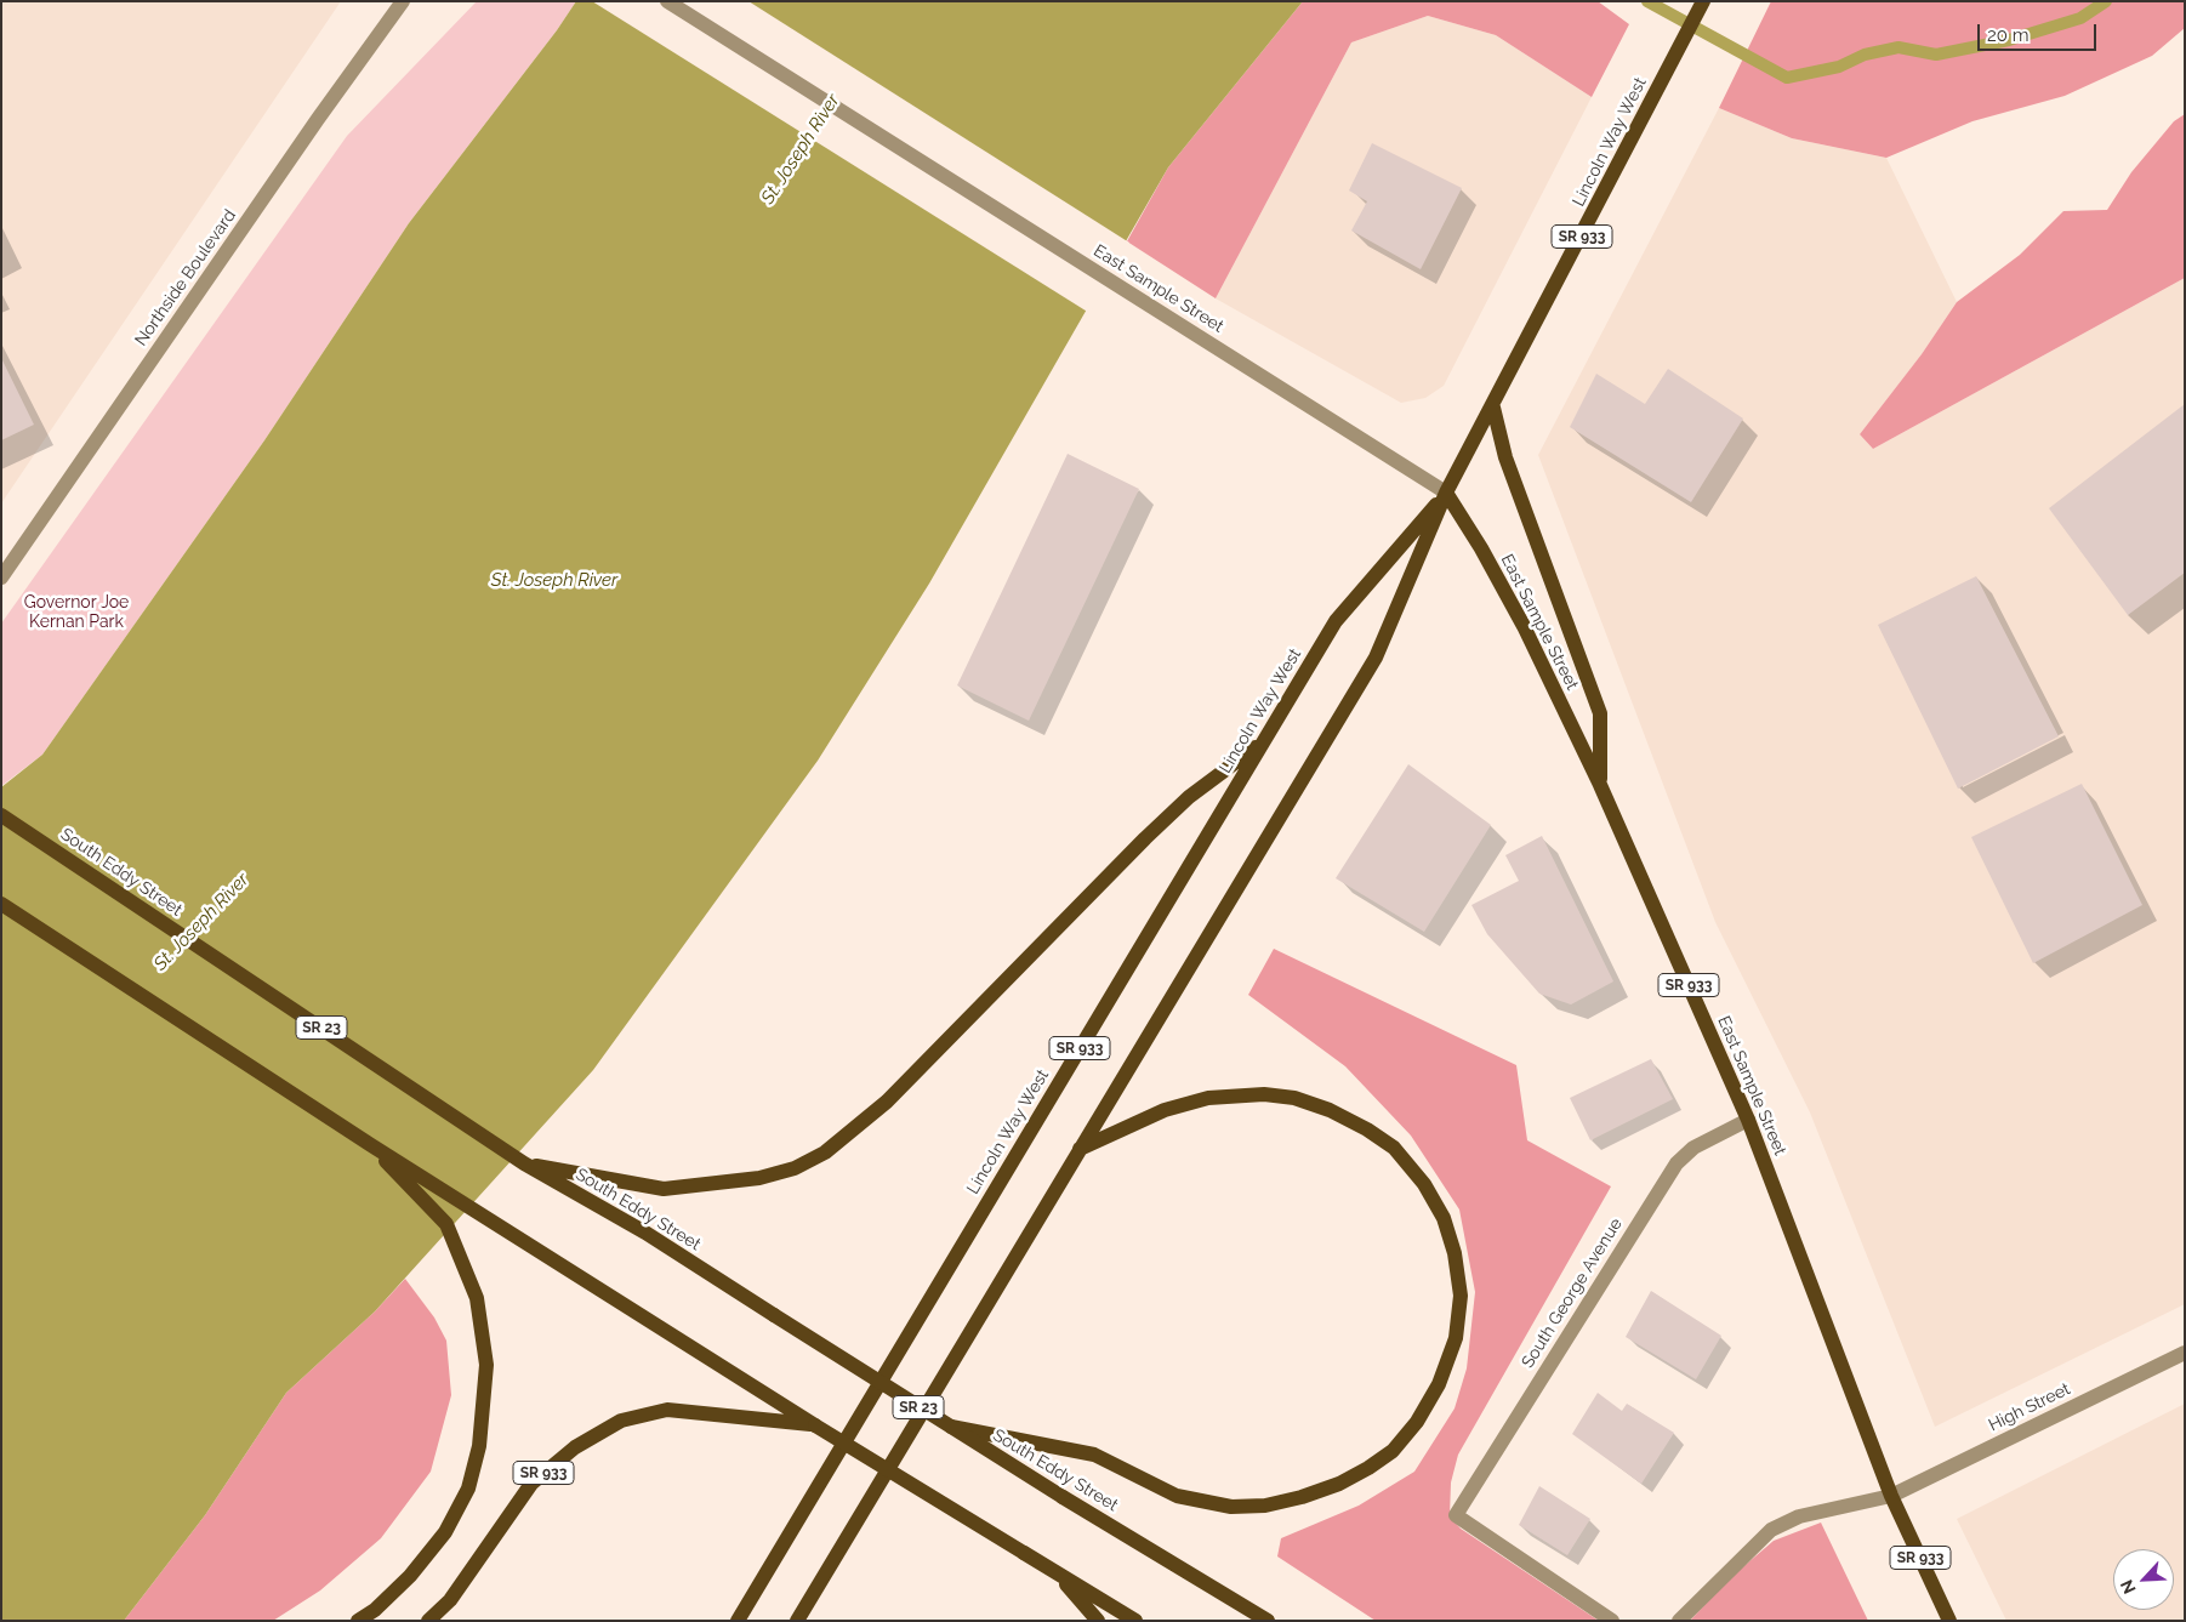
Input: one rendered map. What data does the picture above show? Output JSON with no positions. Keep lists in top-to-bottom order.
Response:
{
  "streets": {
    "main road": [
      "Lincoln Way West",
      "SR 933",
      "East Sample Street",
      "South Eddy Street",
      "SR 23"
    ],
    "street": ["Northside Boulevard", "South George Avenue", "High Street"]
  },
  "crossings": [
    ["Lincoln Way West", "East Sample Street"],
    ["East Sample Street", "South George Avenue"],
    ["East Sample Street", "High Street"]
  ],
  "water": ["St. Joseph River"],
  "parks": ["Governor Joe Kernan Park"],
  "scale_bar": "20 m",
  "north": "bottom left"
}
